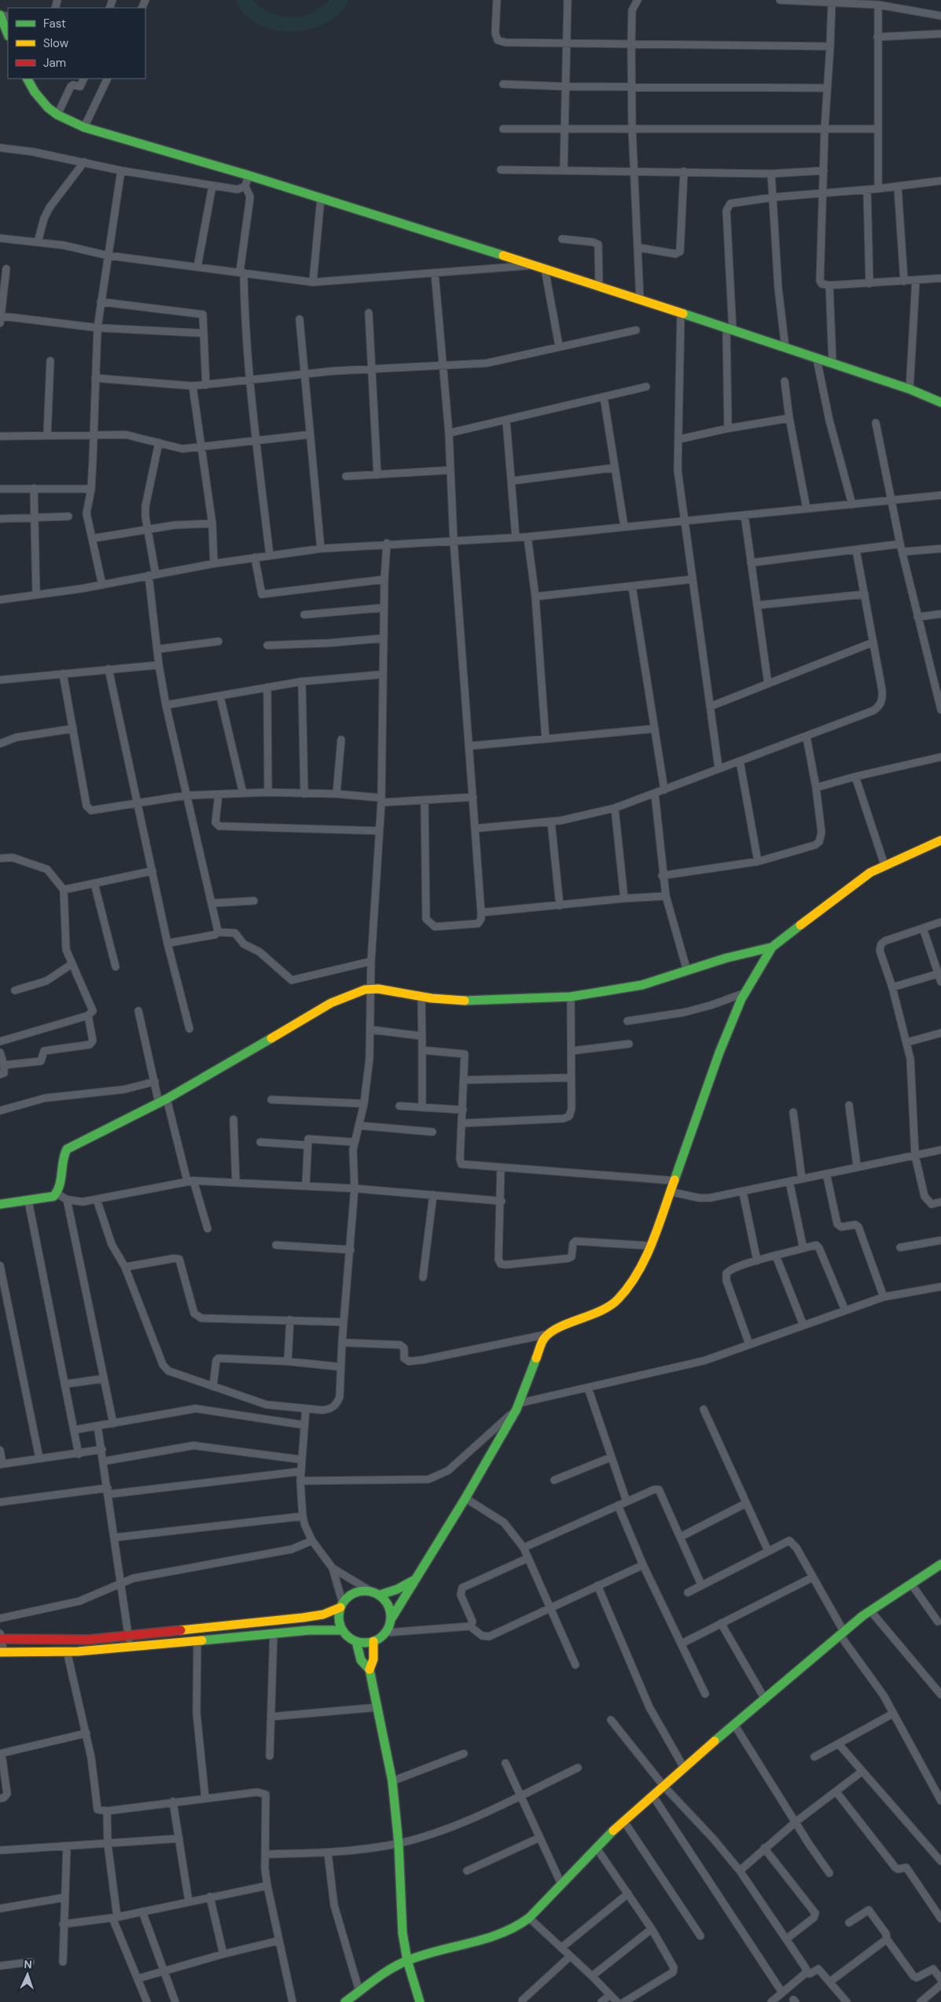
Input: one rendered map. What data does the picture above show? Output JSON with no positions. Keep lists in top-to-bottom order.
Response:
{
  "legend": ["Fast", "Slow", "Jam"],
  "north": "top"
}
